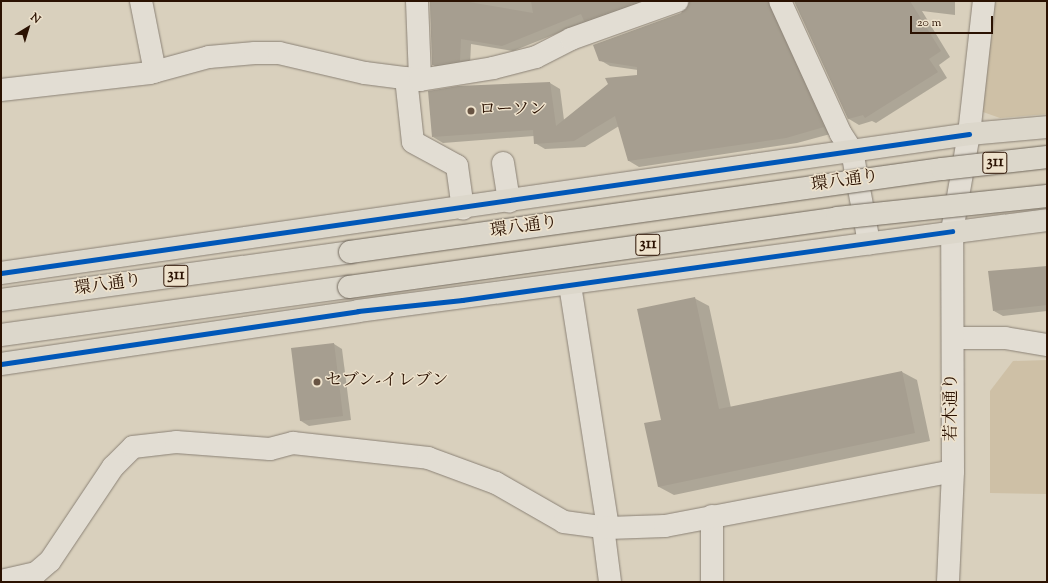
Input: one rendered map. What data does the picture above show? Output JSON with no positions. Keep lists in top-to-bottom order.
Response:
{
  "streets": {
    "main road": ["311", "環八通り"],
    "street": ["若木通り"]
  },
  "places": ["ローソン", "セブン-イレブン"],
  "scale_bar": "20 m",
  "north": "top right"
}
